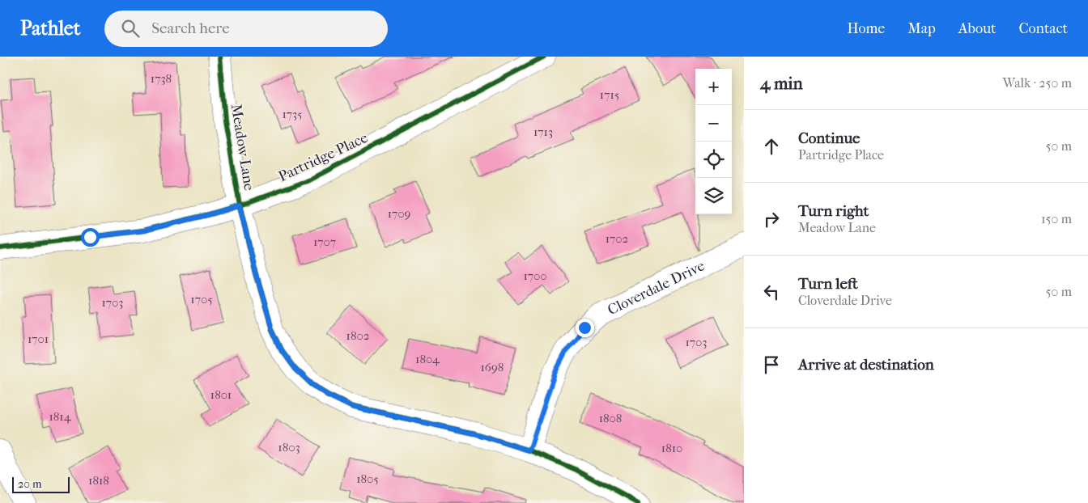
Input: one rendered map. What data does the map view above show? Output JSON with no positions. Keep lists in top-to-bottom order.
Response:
{
  "streets": {
    "street": ["Meadow Lane", "Partridge Place", "Cloverdale Drive"]
  },
  "crossings": [
    ["Meadow Lane", "Partridge Place"],
    ["Meadow Lane", "Cloverdale Drive"]
  ],
  "house_numbers": [
    "1738",
    "1715",
    "1735",
    "1713",
    "1709",
    "1702",
    "1707",
    "1700",
    "1705",
    "1703",
    "1802",
    "1701",
    "1703",
    "1804",
    "1698",
    "1801",
    "1814",
    "1808",
    "1803",
    "1810",
    "1805",
    "1818"
  ],
  "scale_bar": "20 m",
  "page": {
    "header": "Pathlet",
    "search": "Search here",
    "nav": [
      "Home",
      "Map",
      "About",
      "Contact"
    ],
    "heading": ["4 min", "Walk · 250 m"],
    "map_buttons": ["+", "−"],
    "list": [
      ["Continue", "Partridge Place", "50 m"],
      ["Turn right", "Meadow Lane", "150 m"],
      ["Turn left", "Cloverdale Drive", "50 m"],
      "Arrive at destination"
    ],
    "scale": "20 m"
  }
}
